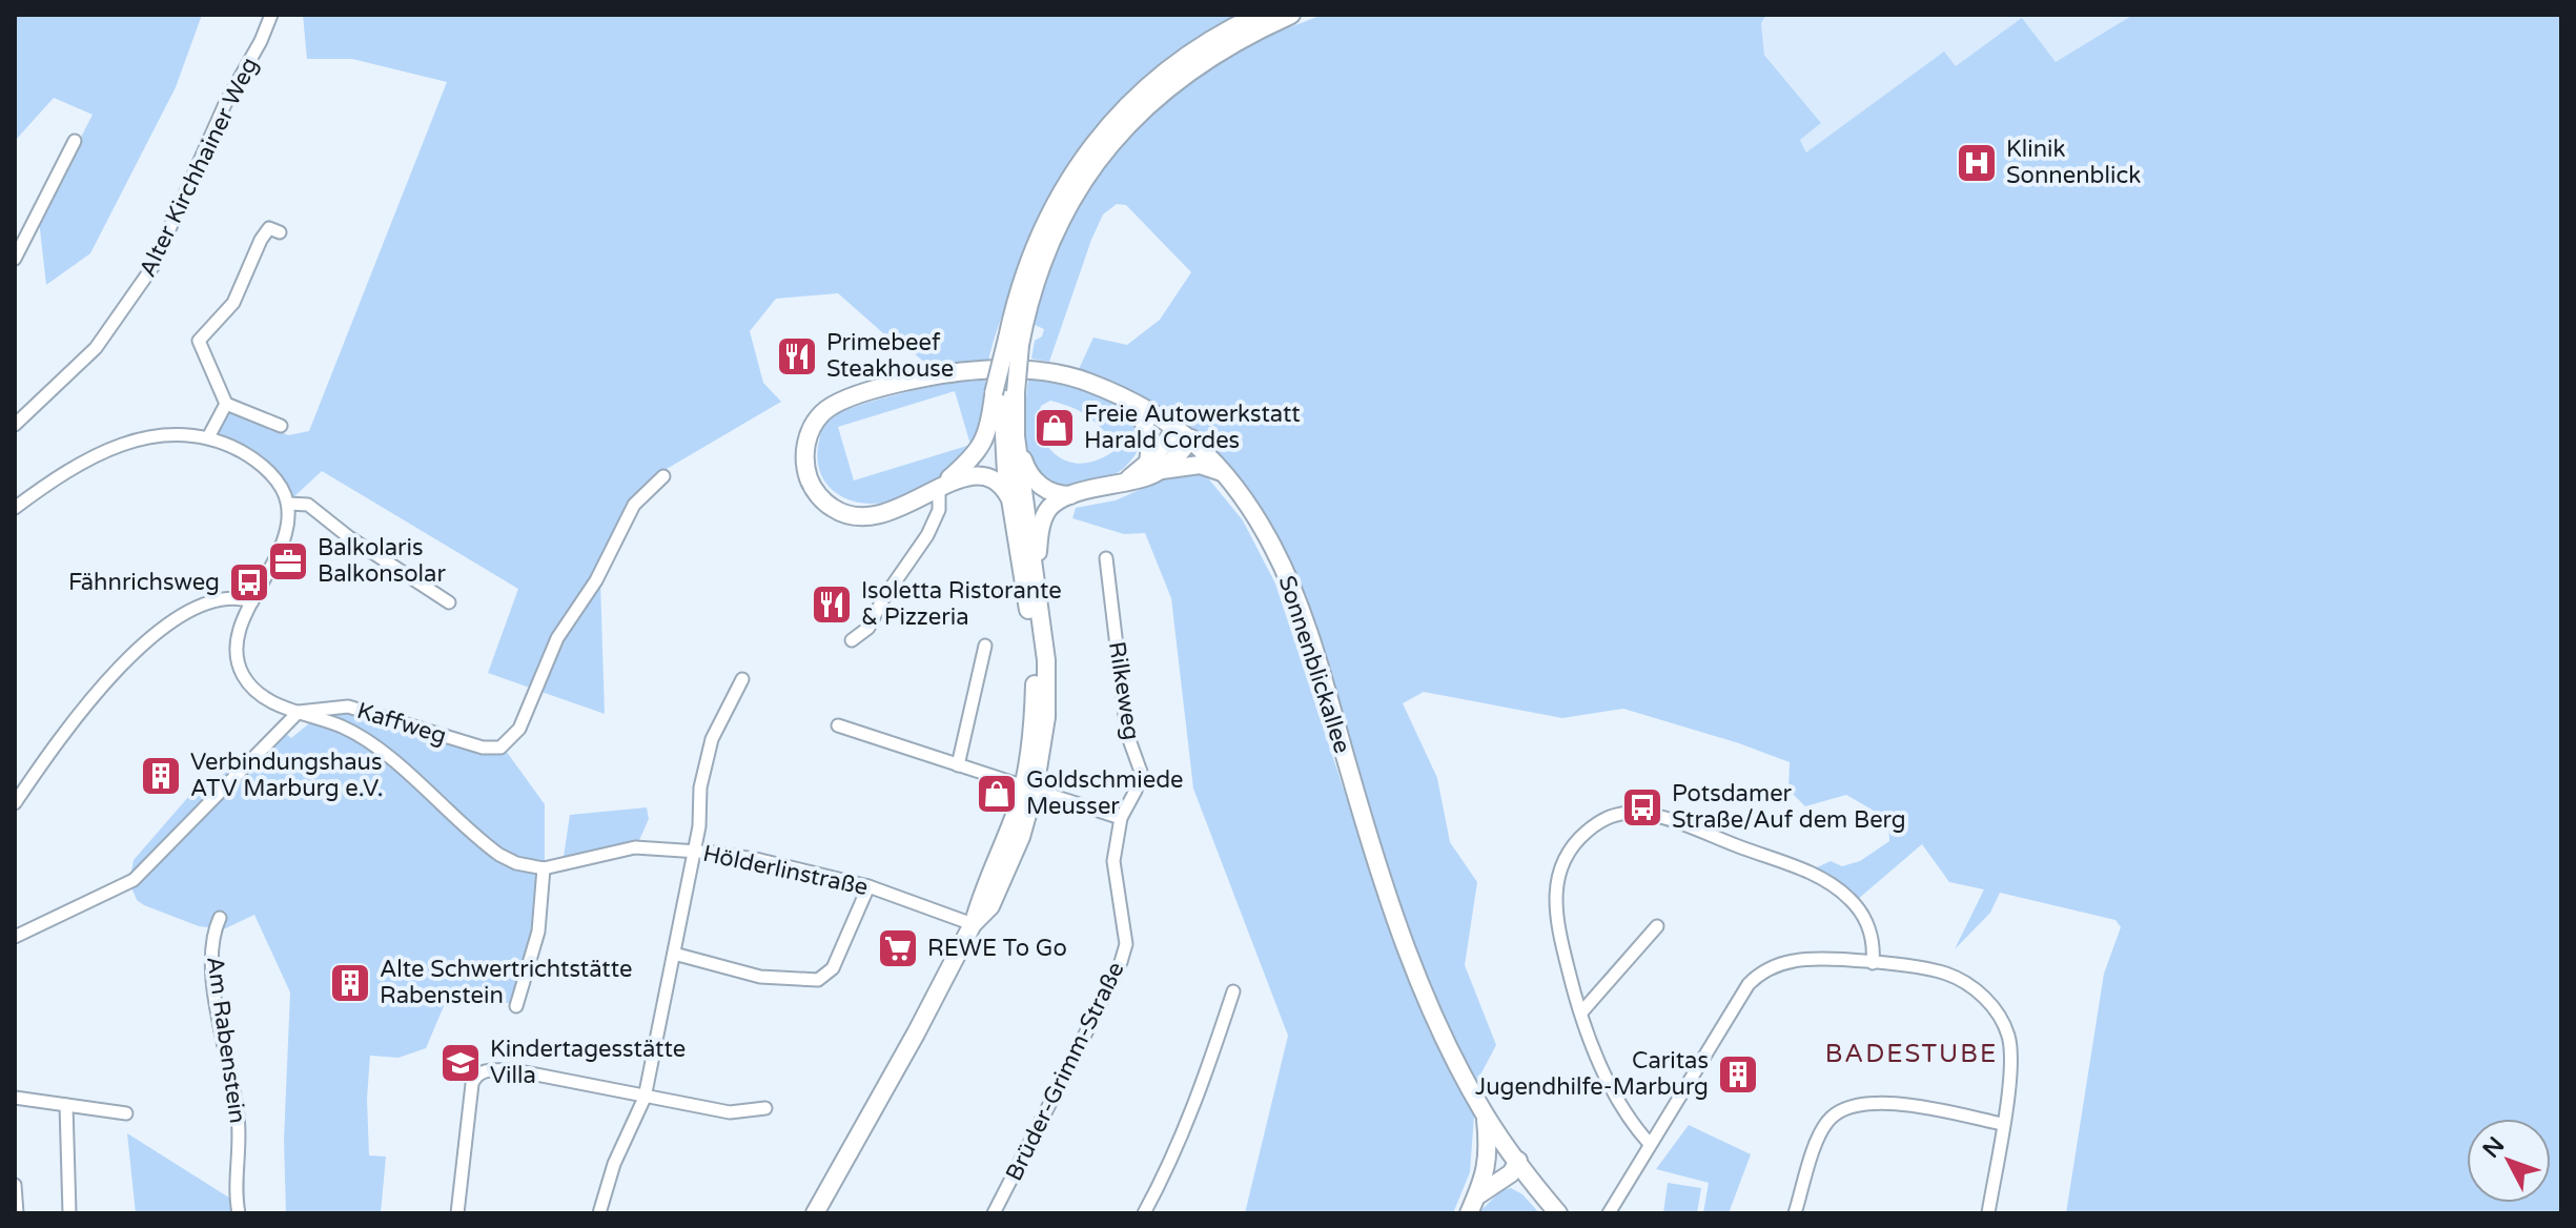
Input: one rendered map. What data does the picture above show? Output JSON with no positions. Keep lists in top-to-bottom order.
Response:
{
  "streets": {
    "main road": ["Sonnenblickallee"],
    "street": [
      "Alter Kirchhainer Weg",
      "Rilkeweg",
      "Kaffweg",
      "Hölderlinstraße",
      "Am Rabenstein",
      "Brüder-Grimm-Straße"
    ]
  },
  "crossings": [
    ["Rilkeweg", "Brüder-Grimm-Straße"]
  ],
  "districts": ["BADESTUBE"],
  "places": {
    "hospital": ["Klinik Sonnenblick"],
    "restaurant": ["Primebeef Steakhouse", "Isoletta Ristorante & Pizzeria"],
    "shop": ["Freie Autowerkstatt Harald Cordes", "Goldschmiede Meusser"],
    "office": ["Balkolaris Balkonsolar"],
    "bus stop": ["Fähnrichsweg", "Potsdamer Straße/Auf dem Berg"],
    "building": ["Verbindungshaus ATV Marburg e.V.", "Alte Schwertrichtstätte Rabenstein", "Caritas Jugendhilfe-Marburg"],
    "supermarket": ["REWE To Go"],
    "school or university": ["Kindertagesstätte Villa"]
  },
  "north": "top left"
}
